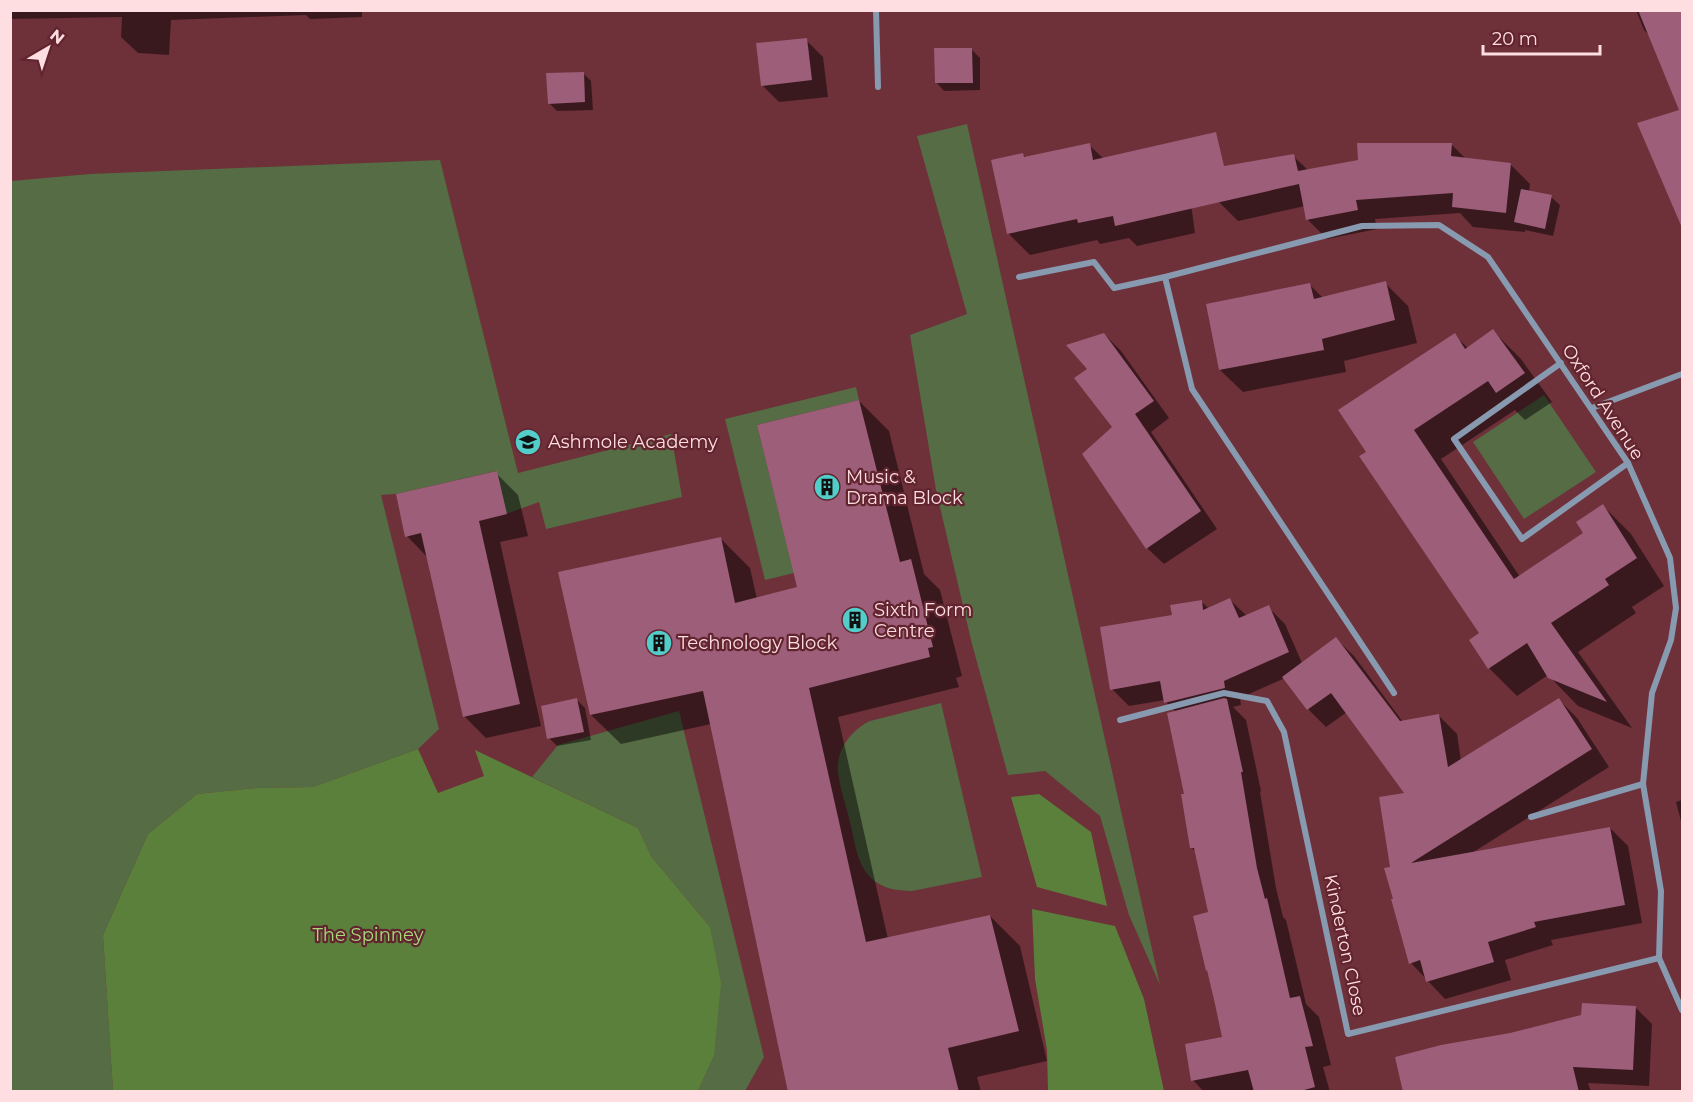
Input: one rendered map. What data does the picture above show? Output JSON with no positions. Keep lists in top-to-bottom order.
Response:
{
  "streets": {
    "street": ["Oxford Avenue", "Kinderton Close"]
  },
  "crossings": [
    ["Oxford Avenue", "Kinderton Close"]
  ],
  "parks": ["The Spinney"],
  "places": {
    "school or university": ["Ashmole Academy"],
    "building": ["Music & Drama Block", "Sixth Form Centre", "Technology Block"]
  },
  "scale_bar": "20 m",
  "north": "top right"
}
